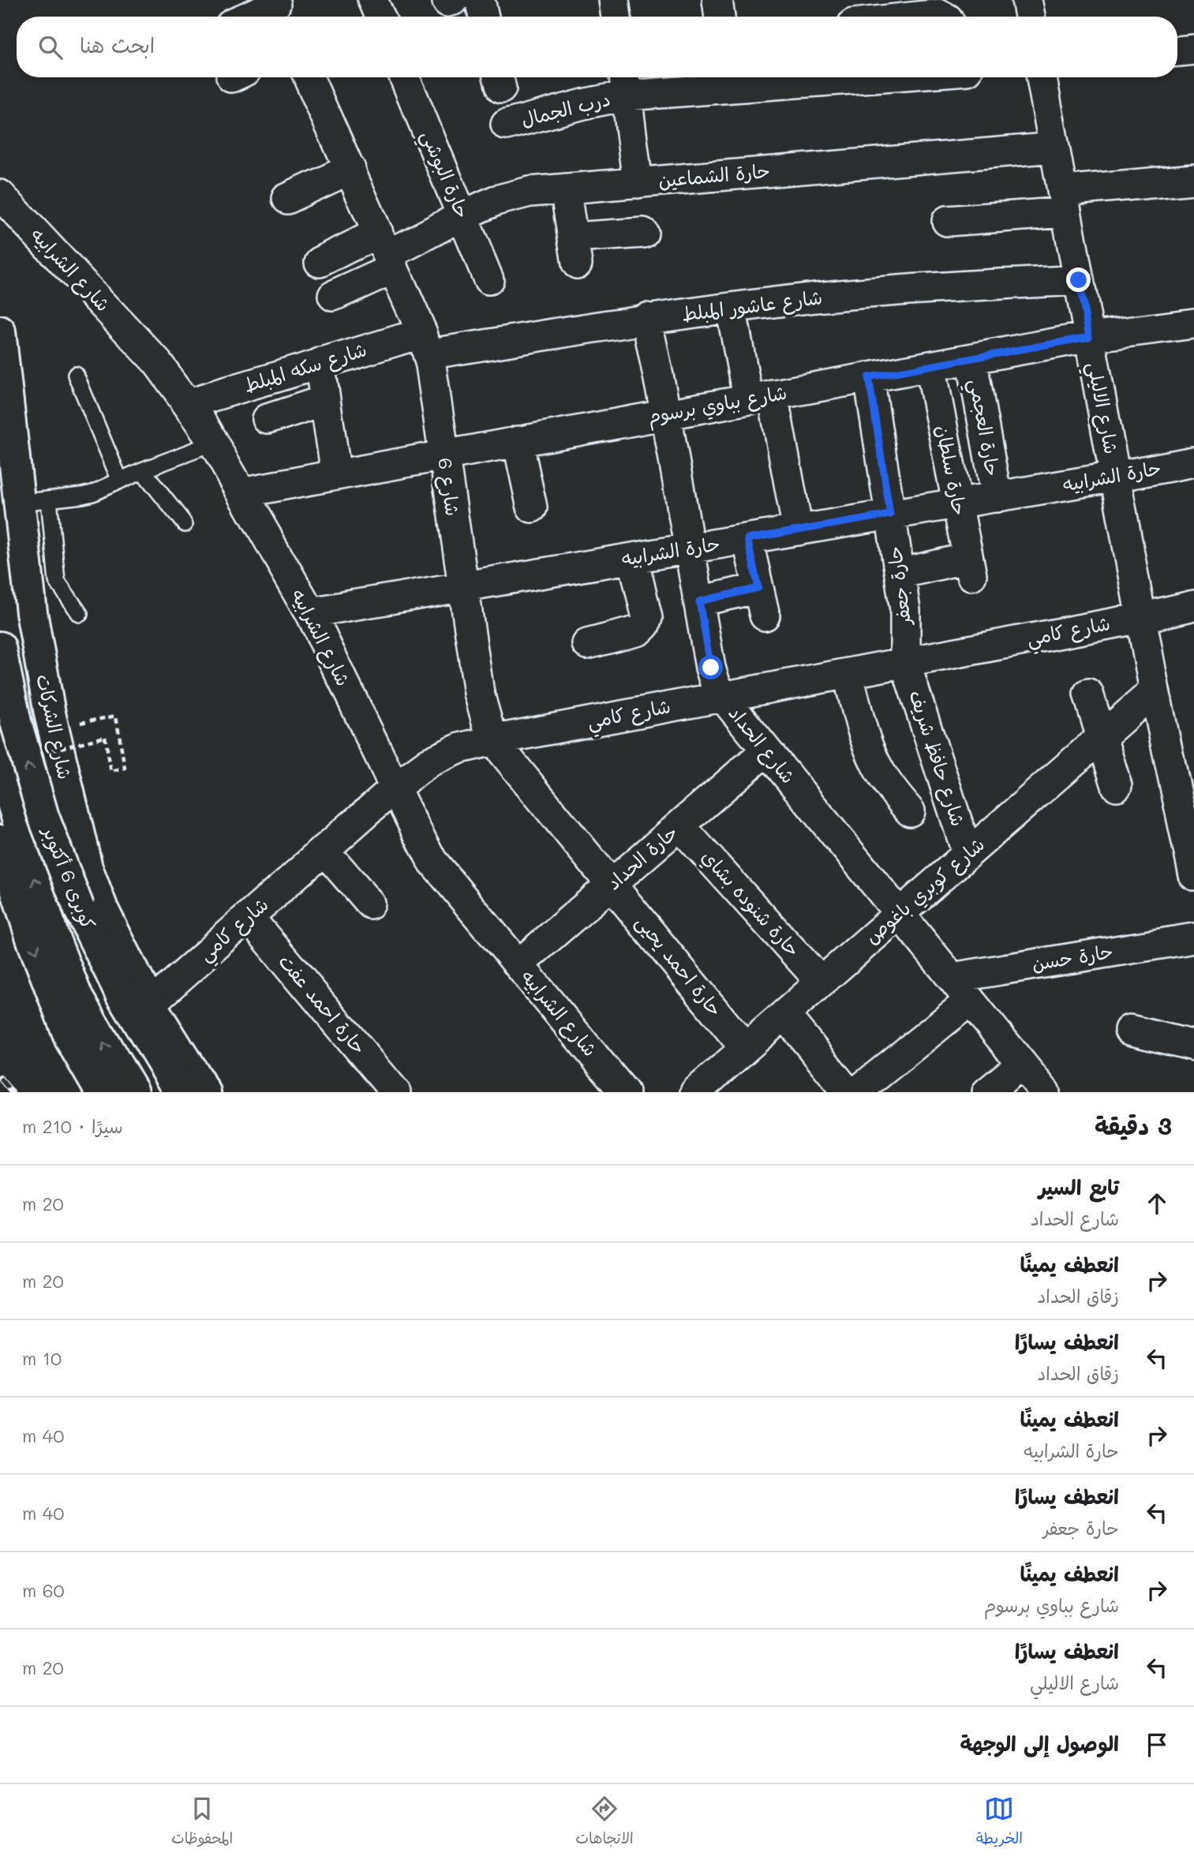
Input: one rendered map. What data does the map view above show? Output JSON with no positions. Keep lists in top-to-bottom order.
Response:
{
  "streets": {
    "main road": ["شارع الشركات", "كوبرى 6 أكتوبر"],
    "street": [
      "درب الجمال",
      "حارة البوشي",
      "حارة الشماعين",
      "شارع الشرابيه",
      "شارع عاشور المبلط",
      "شارع سكه المبلط",
      "شارع بباوي برسوم",
      "شارع الاليلي",
      "حارة العجمي",
      "حارة سلطان",
      "حارة الشرابيه",
      "شارع 6",
      "حارة جعفر",
      "شارع كامي",
      "شارع الحداد",
      "شارع حافظ شريف",
      "حارة الحداد",
      "شارع كوبري باغوص",
      "حارة شنوده بشاي",
      "حارة حسن",
      "حارة احمد يحيى",
      "حارة احمد عفت"
    ]
  },
  "crossings": [
    ["حارة البوشي", "حارة الشماعين"],
    ["حارة الشماعين", "شارع الاليلي"],
    ["حارة الشماعين", "شارع 6"],
    ["شارع الشرابيه", "شارع سكه المبلط"],
    ["شارع الشرابيه", "شارع بباوي برسوم"],
    ["شارع الشرابيه", "حارة الشرابيه"],
    ["شارع الشرابيه", "شارع كامي"],
    ["شارع الشرابيه", "حارة الحداد"],
    ["شارع عاشور المبلط", "شارع سكه المبلط"],
    ["شارع عاشور المبلط", "شارع الاليلي"],
    ["شارع عاشور المبلط", "شارع 6"],
    ["شارع عاشور المبلط", "شارع الحداد"],
    ["شارع سكه المبلط", "شارع 6"],
    ["شارع بباوي برسوم", "شارع الاليلي"],
    ["شارع بباوي برسوم", "حارة العجمي"],
    ["شارع بباوي برسوم", "حارة سلطان"],
    ["شارع بباوي برسوم", "شارع 6"],
    ["شارع بباوي برسوم", "حارة جعفر"],
    ["شارع بباوي برسوم", "شارع الحداد"],
    ["شارع الاليلي", "حارة الشرابيه"],
    ["شارع الاليلي", "شارع كامي"],
    ["شارع الاليلي", "شارع كوبري باغوص"],
    ["حارة العجمي", "حارة الشرابيه"],
    ["حارة سلطان", "حارة الشرابيه"],
    ["حارة سلطان", "حارة جعفر"],
    ["حارة الشرابيه", "شارع 6"],
    ["حارة الشرابيه", "حارة جعفر"],
    ["حارة الشرابيه", "شارع الحداد"],
    ["شارع 6", "شارع كامي"],
    ["شارع 6", "حارة الحداد"],
    ["شارع 6", "حارة احمد يحيى"],
    ["حارة جعفر", "شارع كامي"],
    ["حارة جعفر", "شارع حافظ شريف"],
    ["شارع كامي", "شارع الشركات"],
    ["شارع كامي", "شارع الحداد"],
    ["شارع كامي", "شارع حافظ شريف"],
    ["شارع كامي", "حارة احمد عفت"],
    ["شارع الحداد", "حارة الحداد"],
    ["شارع الحداد", "شارع كوبري باغوص"],
    ["شارع الحداد", "حارة حسن"],
    ["شارع حافظ شريف", "شارع كوبري باغوص"],
    ["حارة الحداد", "حارة شنوده بشاي"],
    ["حارة الحداد", "حارة احمد يحيى"],
    ["شارع كوبري باغوص", "حارة شنوده بشاي"],
    ["شارع كوبري باغوص", "حارة احمد يحيى"]
  ],
  "page": {
    "search": "ابحث هنا",
    "heading": ["3 دقيقة", "سيرًا · 210 m"],
    "list": [
      ["تابع السير", "شارع الحداد", "20 m"],
      ["انعطف يمينًا", "زقاق الحداد", "20 m"],
      ["انعطف يسارًا", "زقاق الحداد", "10 m"],
      ["انعطف يمينًا", "حارة الشرابيه", "40 m"],
      ["انعطف يسارًا", "حارة جعفر", "40 m"],
      ["انعطف يمينًا", "شارع بباوي برسوم", "60 m"],
      ["انعطف يسارًا", "شارع الاليلي", "20 m"],
      "الوصول إلى الوجهة"
    ],
    "nav": ["الخريطة", "الاتجاهات", "المحفوظات"]
  }
}
